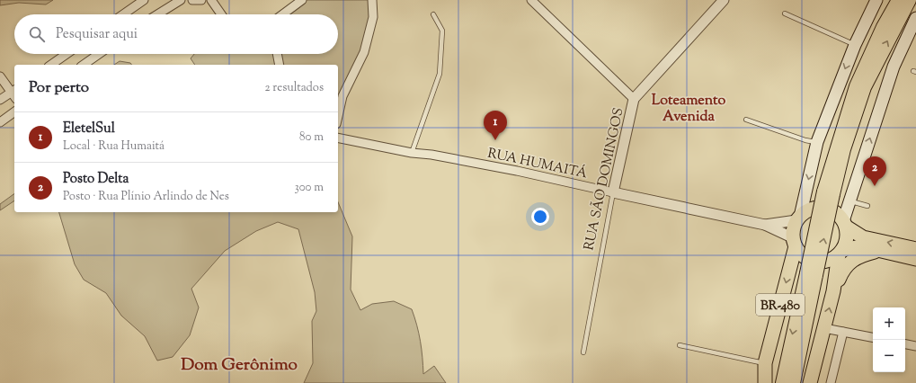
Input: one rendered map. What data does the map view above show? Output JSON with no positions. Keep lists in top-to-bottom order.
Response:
{
  "streets": {
    "highway": ["BR-480"],
    "street": ["RUA HUMAITÁ", "RUA SÃO DOMINGOS"]
  },
  "crossings": [
    ["RUA HUMAITÁ", "RUA SÃO DOMINGOS"],
    ["RUA HUMAITÁ", "BR-480"]
  ],
  "districts": ["Loteamento Avenida", "Dom Gerônimo"],
  "page": {
    "search": "Pesquisar aqui",
    "heading": ["Por perto", "2 resultados"],
    "pins": ["1", "2"],
    "list": [
      {
        "mark": "1",
        "name": "EletelSul",
        "note": "Local · Rua Humaitá",
        "value": "80 m"
      },
      {
        "mark": "2",
        "name": "Posto Delta",
        "note": "Posto · Rua Plínio Arlindo de Nes",
        "value": "300 m"
      }
    ],
    "map_buttons": ["+", "−"]
  }
}
